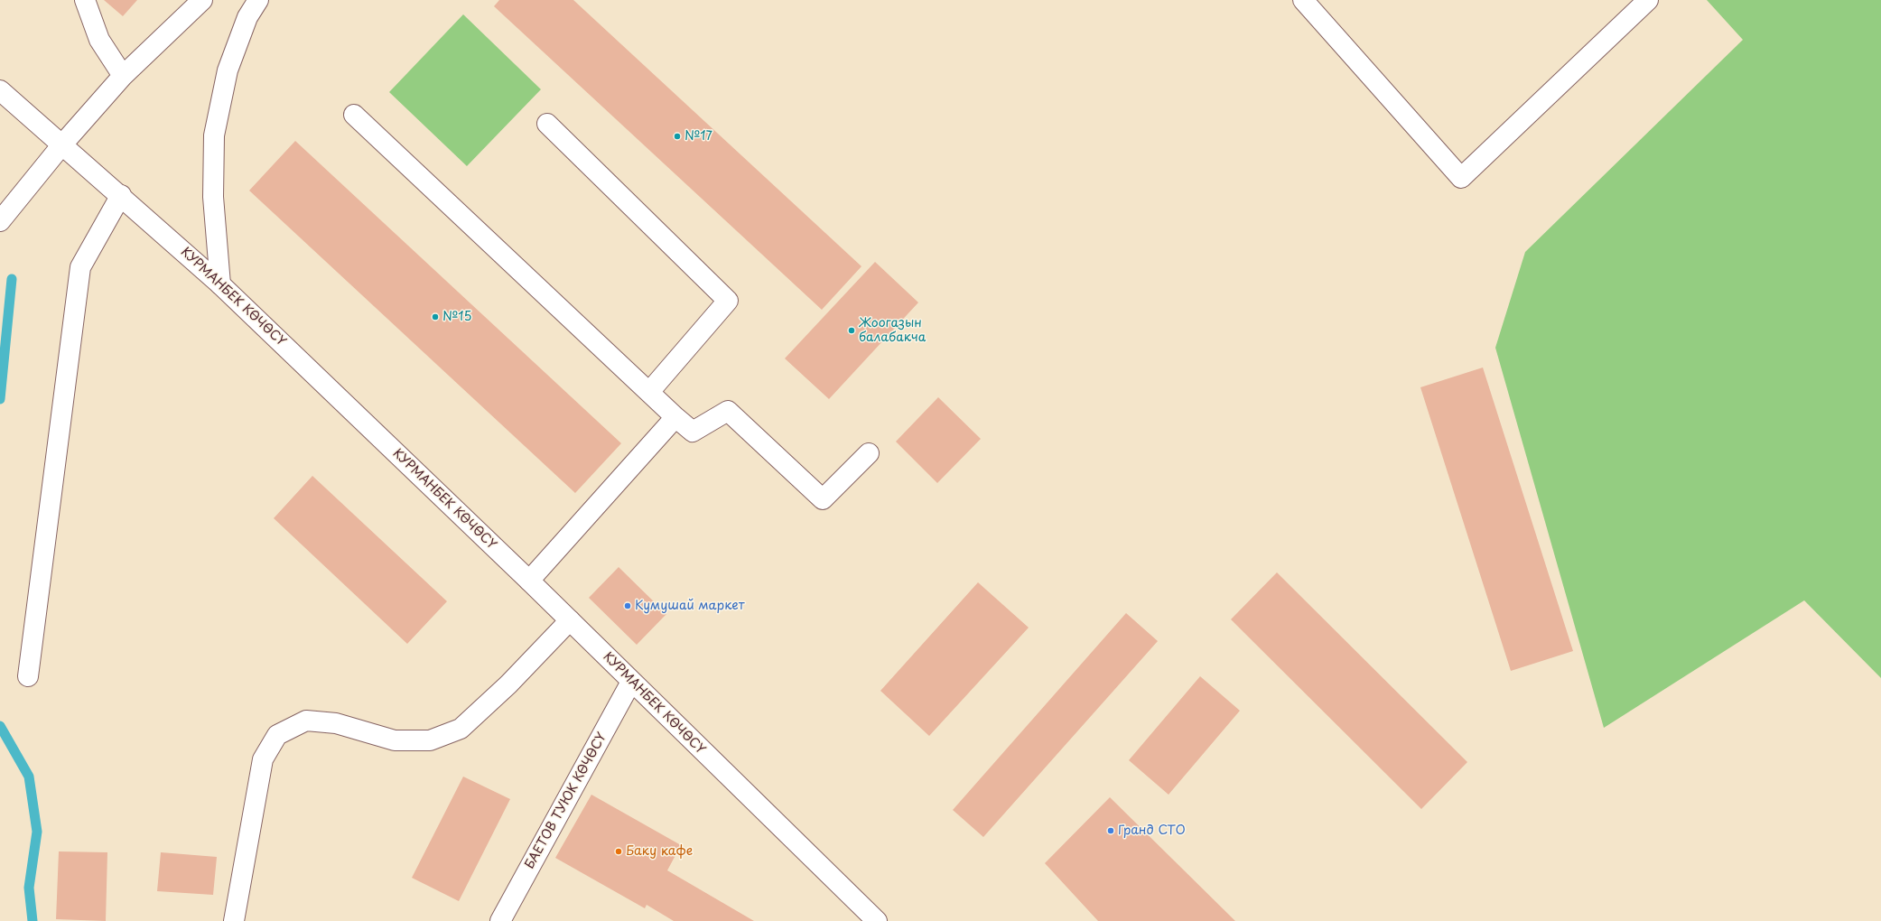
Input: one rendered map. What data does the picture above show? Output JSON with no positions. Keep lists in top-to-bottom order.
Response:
{
  "streets": {
    "main road": ["КУРМАНБЕК КӨЧӨСҮ", "БАЕТОВ ТУЮК КӨЧӨСҮ"]
  },
  "crossings": [
    ["КУРМАНБЕК КӨЧӨСҮ", "БАЕТОВ ТУЮК КӨЧӨСҮ"]
  ],
  "places": [
    "№17",
    "№15",
    "Жоогазын балабакча",
    "Кумушай маркет",
    "Гранд СТО",
    "Баку кафе"
  ]
}
